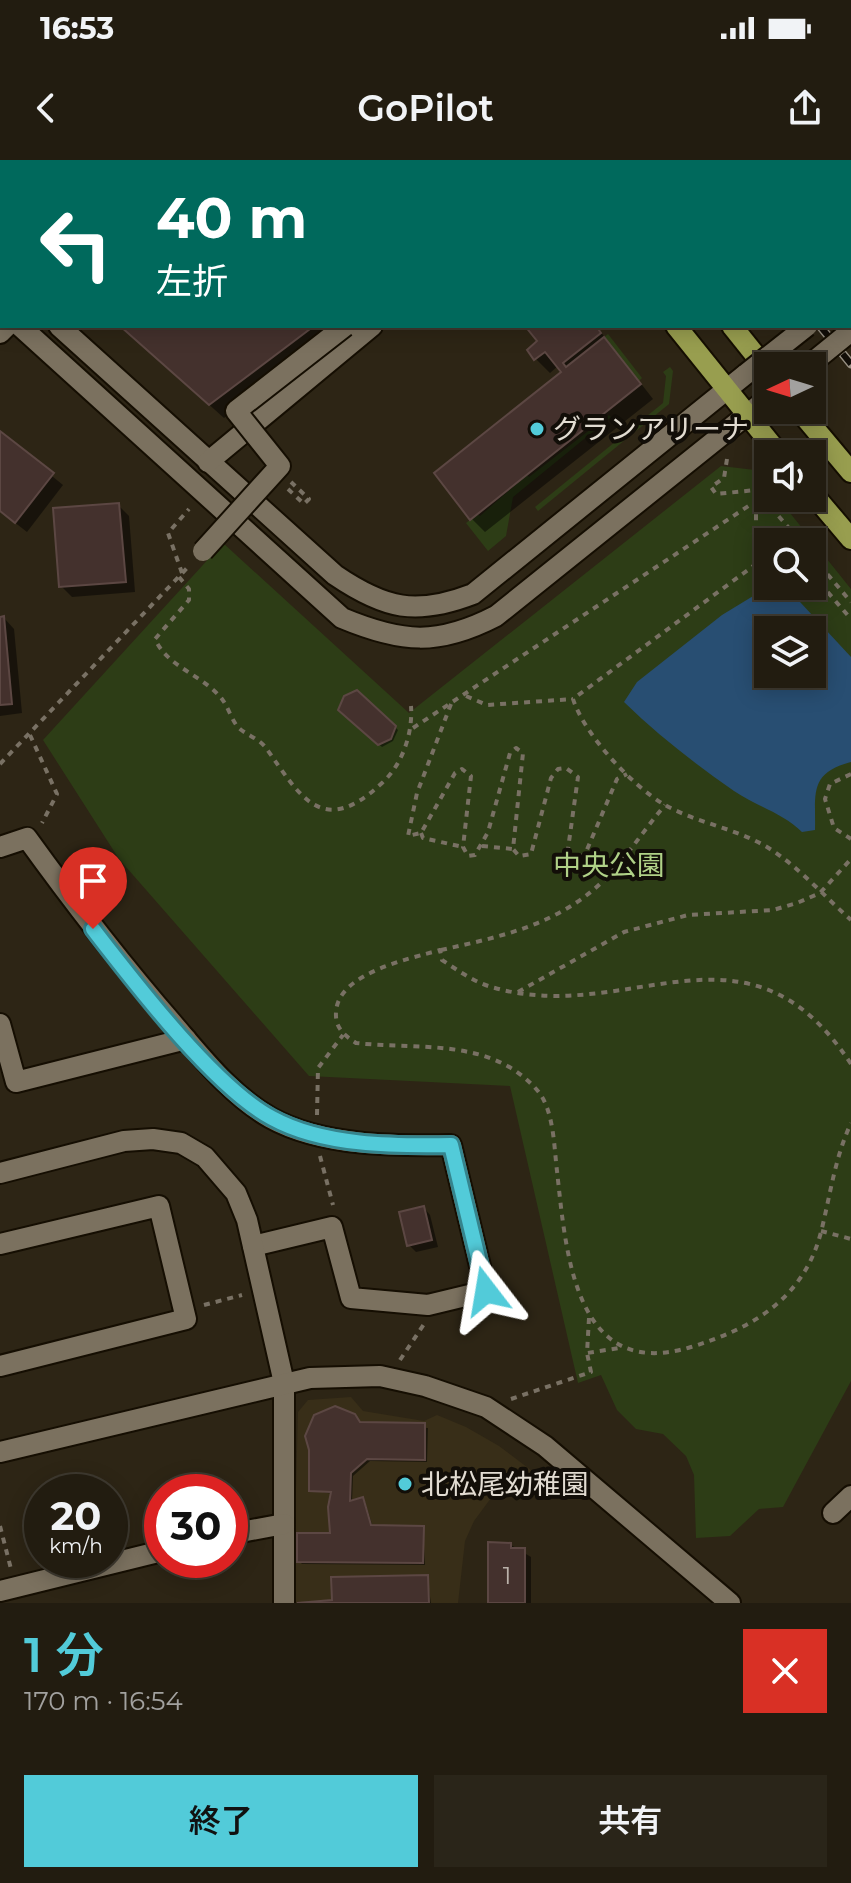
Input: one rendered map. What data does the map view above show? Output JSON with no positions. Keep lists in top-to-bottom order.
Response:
{
  "parks": ["中央公園"],
  "places": ["グランアリーナ", "北松尾幼稚園"],
  "house_numbers": ["1"],
  "north": "left",
  "page": {
    "status": "16:53",
    "header": "GoPilot",
    "turn": ["40 m", "左折"],
    "speed": "20 km/h",
    "limit": "30",
    "heading": ["1 分", "170 m · 16:54"],
    "buttons": ["終了", "共有"]
  }
}
